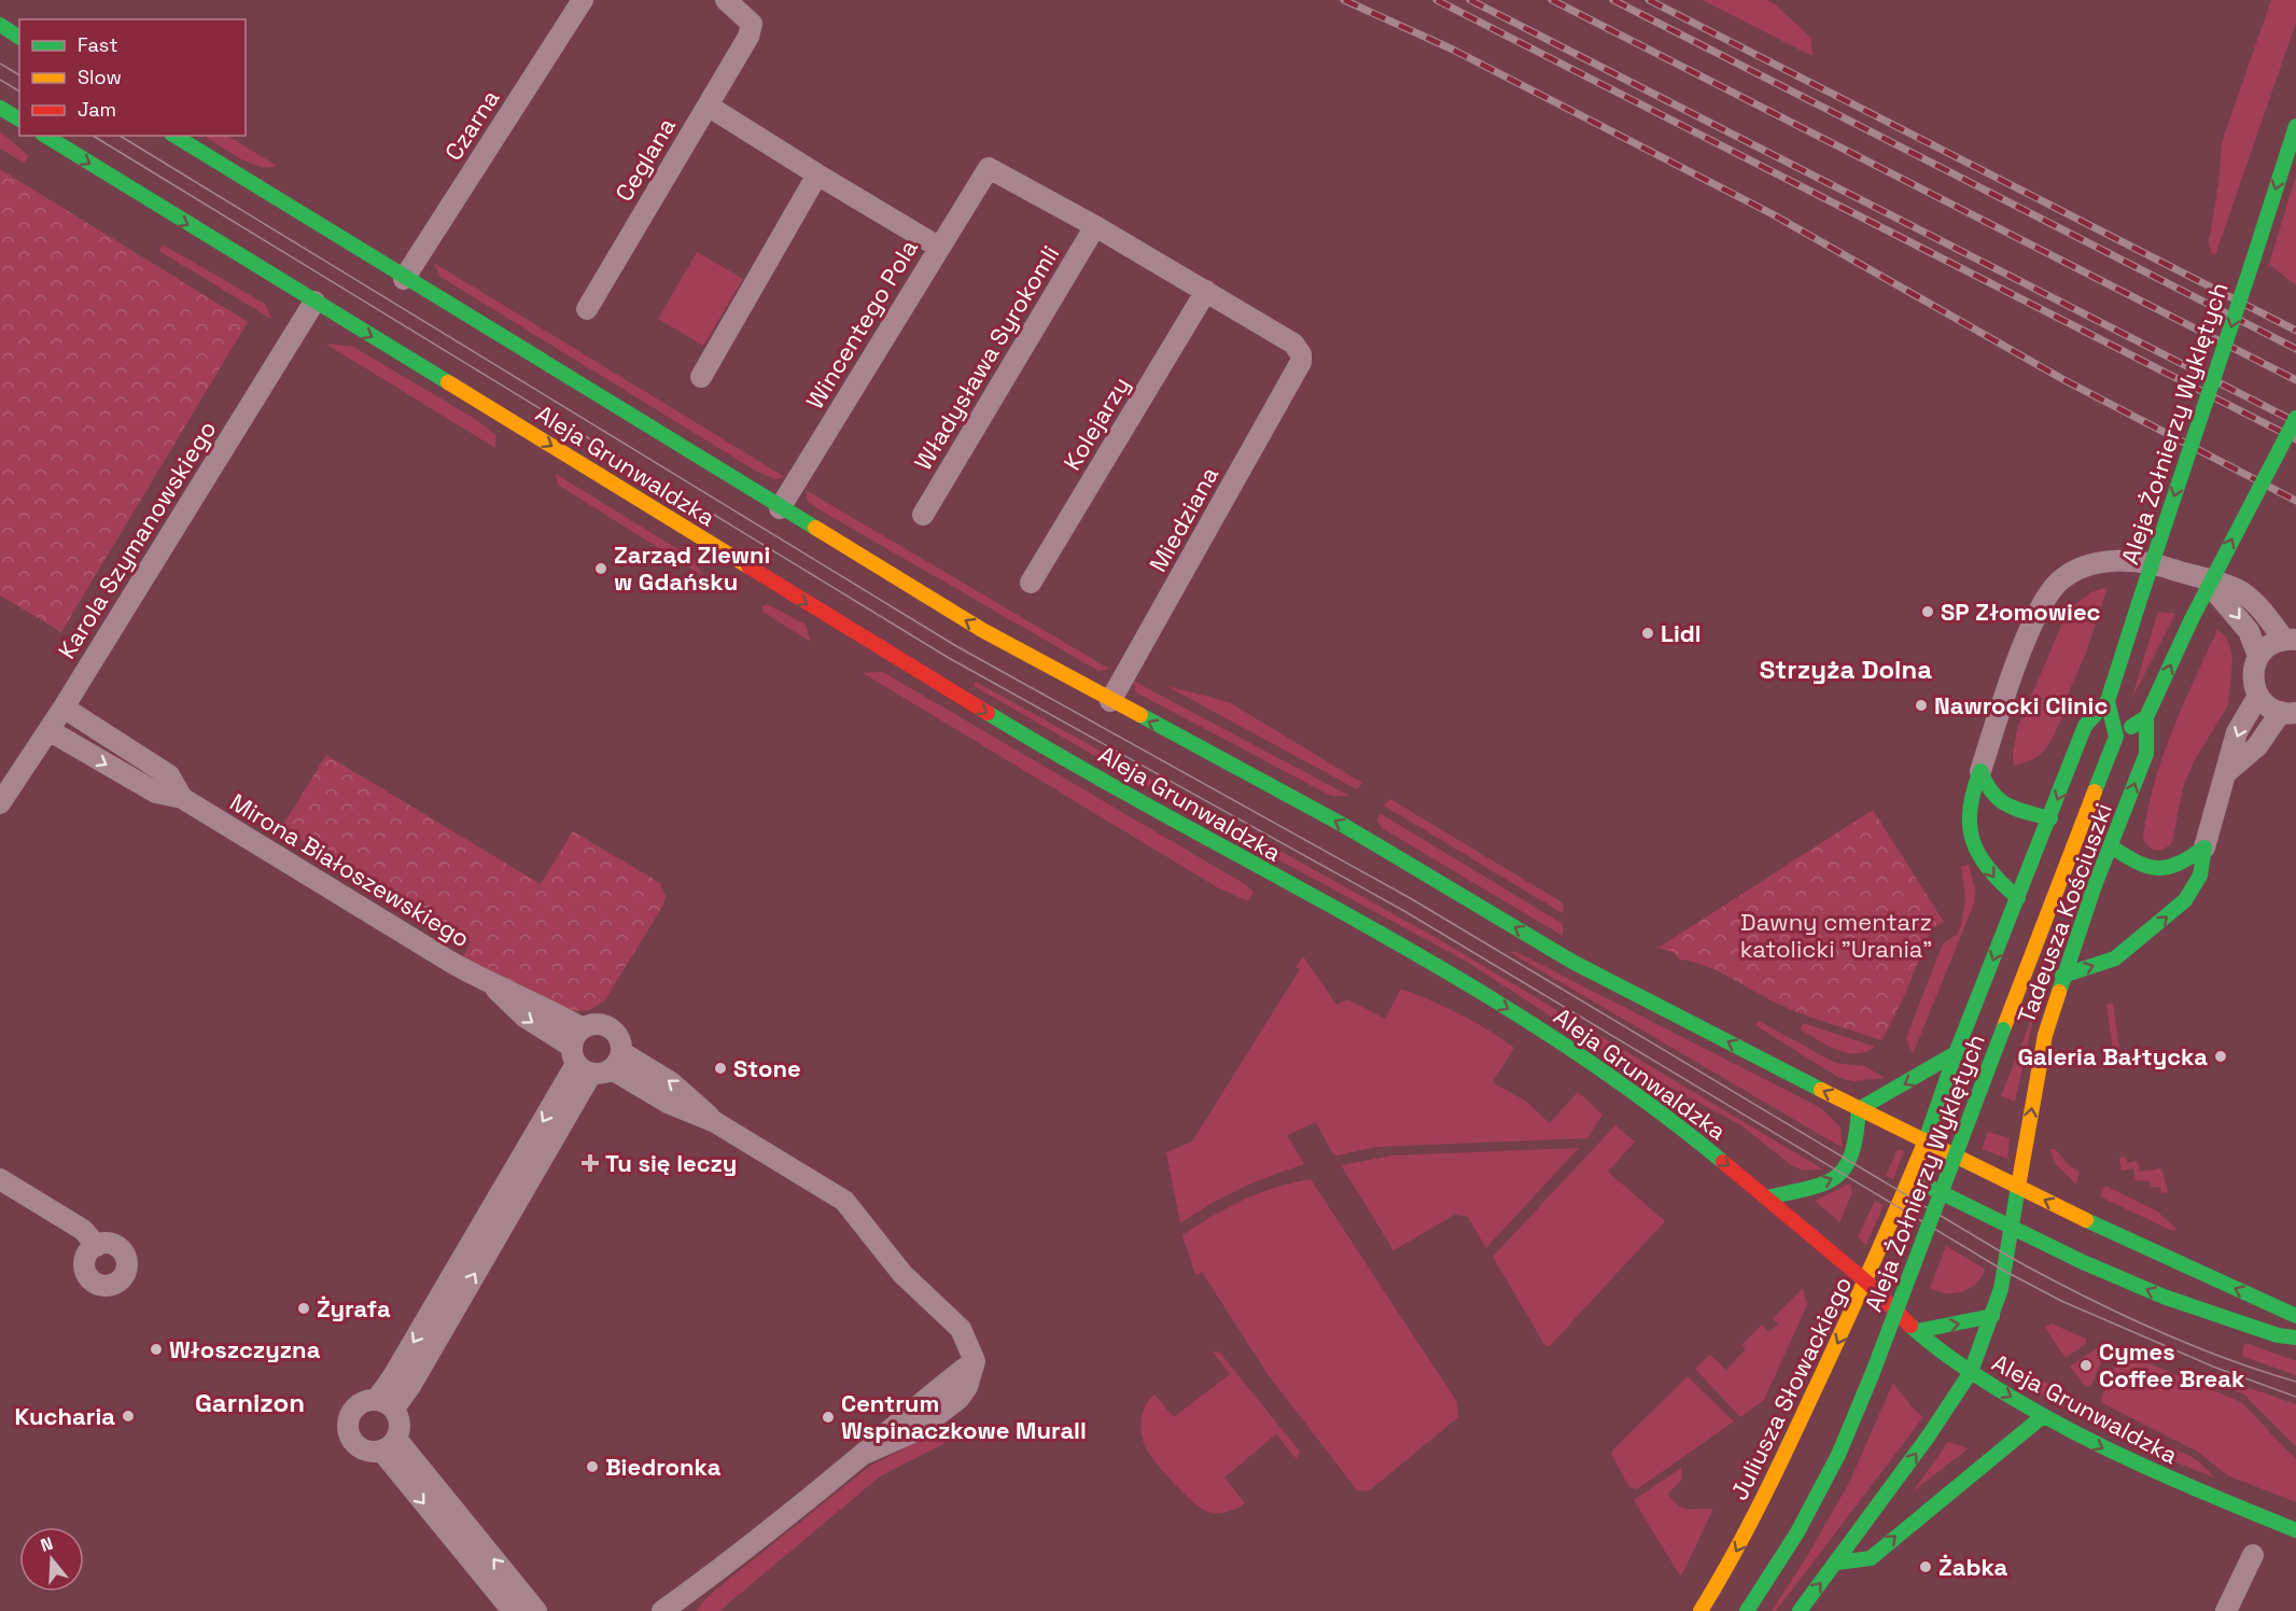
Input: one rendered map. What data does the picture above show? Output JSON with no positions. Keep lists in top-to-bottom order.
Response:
{
  "streets": {
    "main road": [
      "Aleja Żołnierzy Wyklętych",
      "Aleja Grunwaldzka",
      "Tadeusza Kościuszki",
      "Juliusza Słowackiego"
    ],
    "street": [
      "Czarna",
      "Ceglana",
      "Wincentego Pola",
      "Władysława Syrokomli",
      "Kolejarzy",
      "Miedziana",
      "Karola Szymanowskiego",
      "Mirona Białoszewskiego"
    ]
  },
  "crossings": [
    ["Czarna", "Aleja Grunwaldzka"],
    ["Wincentego Pola", "Władysława Syrokomli"],
    ["Wincentego Pola", "Aleja Grunwaldzka"],
    ["Kolejarzy", "Miedziana"],
    ["Aleja Żołnierzy Wyklętych", "Tadeusza Kościuszki"],
    ["Aleja Grunwaldzka", "Miedziana"],
    ["Aleja Grunwaldzka", "Karola Szymanowskiego"],
    ["Aleja Grunwaldzka", "Tadeusza Kościuszki"],
    ["Aleja Grunwaldzka", "Juliusza Słowackiego"],
    ["Karola Szymanowskiego", "Mirona Białoszewskiego"],
    ["Tadeusza Kościuszki", "Juliusza Słowackiego"]
  ],
  "districts": ["Strzyża Dolna", "Garnizon"],
  "parks": ["Dawny cmentarz katolicki \"Urania\""],
  "places": {
    "other": [
      "Zarząd Zlewni w Gdańsku",
      "SP Złomowiec",
      "Lidl",
      "Nawrocki Clinic",
      "Galeria Bałtycka",
      "Stone",
      "Żyrafa",
      "Włoszczyzna",
      "Cymes Coffee Break",
      "Kucharia",
      "Centrum Wspinaczkowe Murall",
      "Biedronka",
      "Żabka"
    ],
    "health": ["Tu się leczy"]
  },
  "legend": ["Fast", "Slow", "Jam"],
  "north": "top"
}
